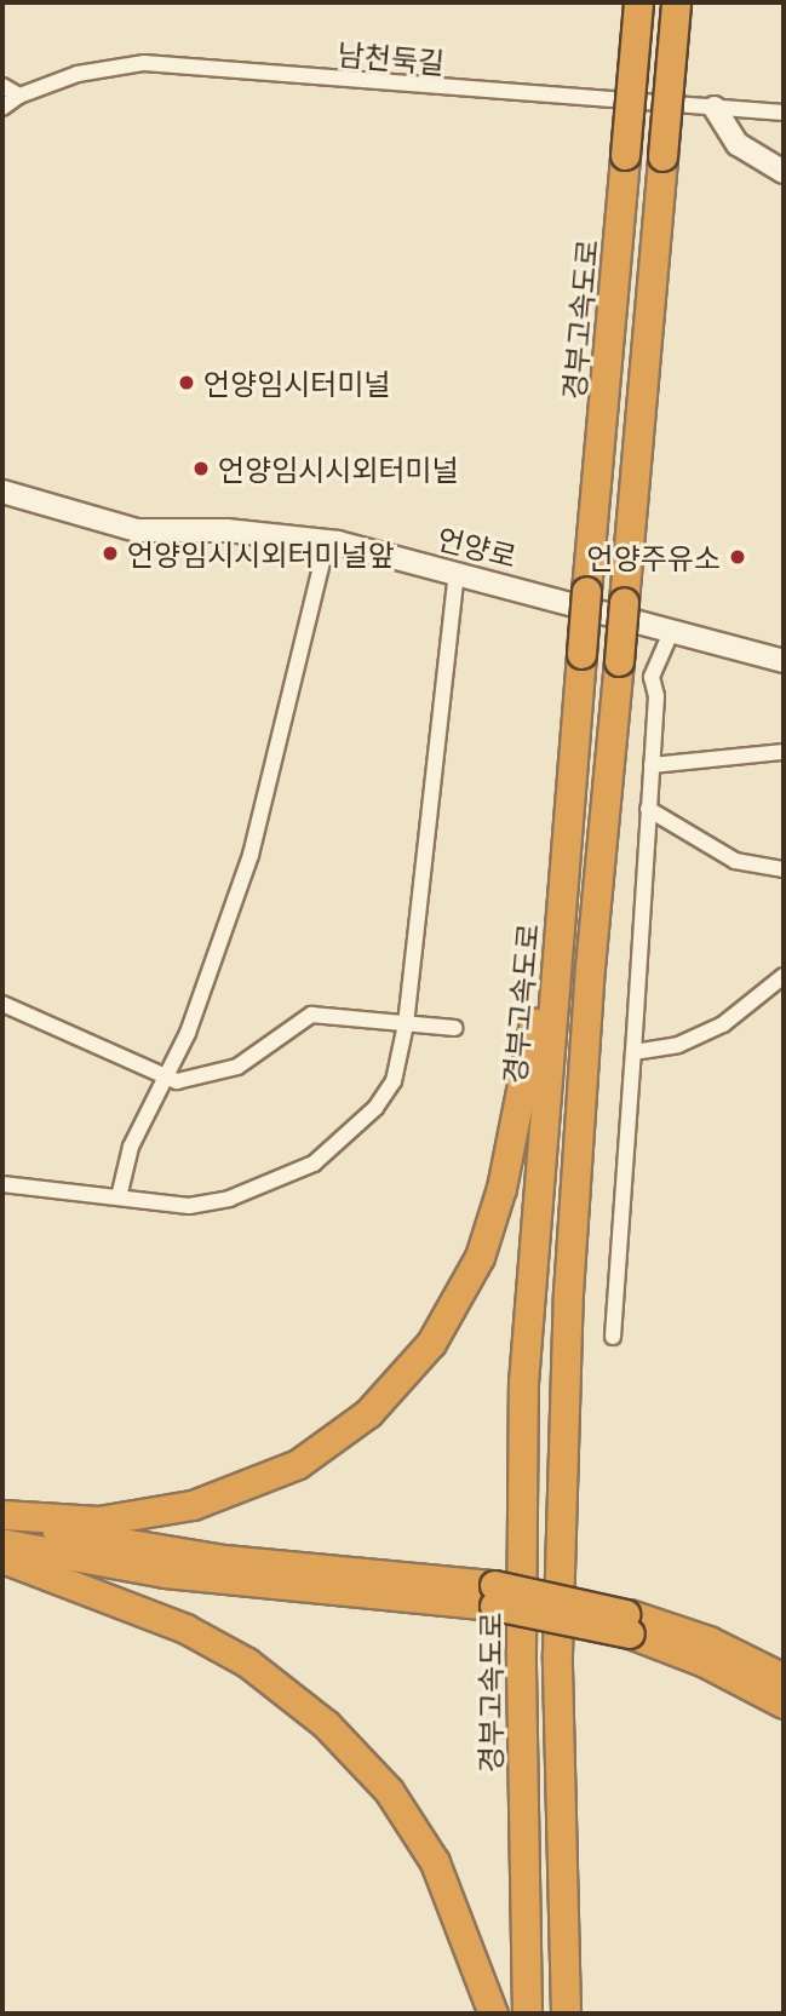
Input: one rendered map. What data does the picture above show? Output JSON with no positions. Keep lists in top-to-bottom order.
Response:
{
  "streets": {
    "highway": ["경부고속도로"],
    "main road": ["언양로"],
    "street": ["남천둑길"]
  },
  "places": [
    "언양임시터미널",
    "언양임시시외터미널",
    "언양임시시외터미널앞",
    "언양주유소"
  ]
}
